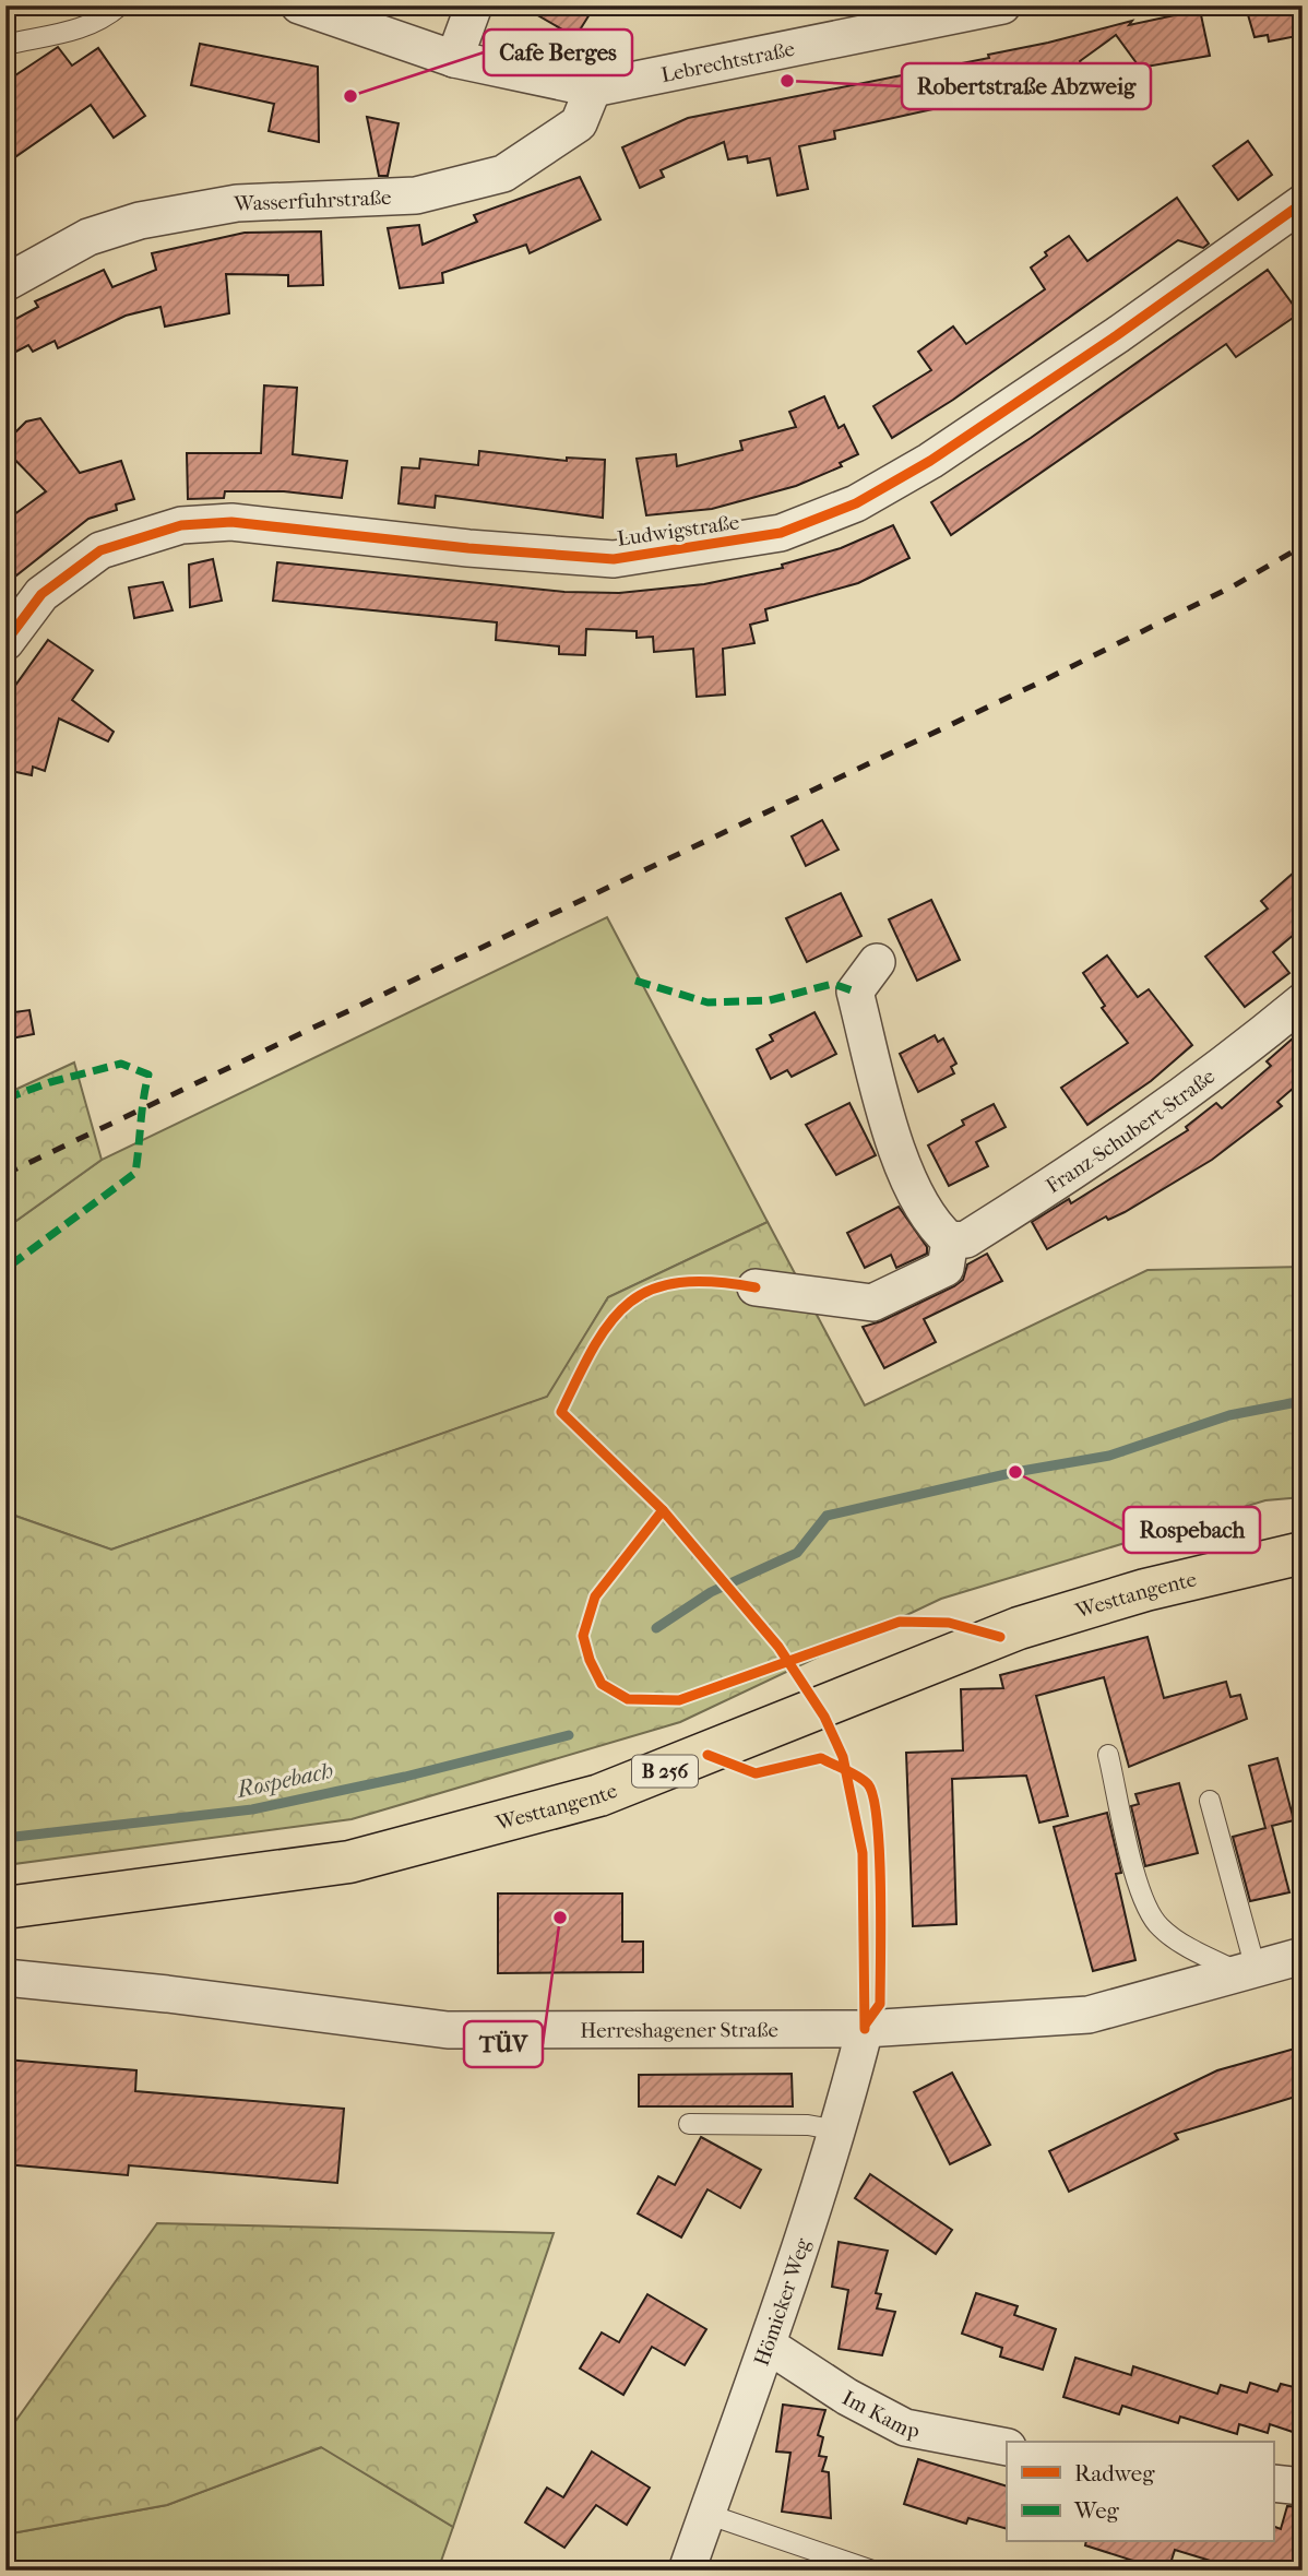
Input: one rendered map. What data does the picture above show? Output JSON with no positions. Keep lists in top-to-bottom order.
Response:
{
  "streets": {
    "main road": ["Westtangente", "B 256"],
    "street": [
      "Lebrechtstraße",
      "Wasserfuhrstraße",
      "Ludwigstraße",
      "Franz-Schubert-Straße",
      "Herreshagener Straße",
      "Hömicker Weg",
      "Im Kamp"
    ]
  },
  "crossings": [
    ["Lebrechtstraße", "Wasserfuhrstraße"],
    ["Herreshagener Straße", "Hömicker Weg"],
    ["Hömicker Weg", "Im Kamp"]
  ],
  "water": ["Rospebach"],
  "places": [
    "Robertstraße Abzweig",
    "Cafe Berges",
    "Rospebach",
    "TÜV"
  ],
  "legend": ["Radweg", "Weg"]
}
